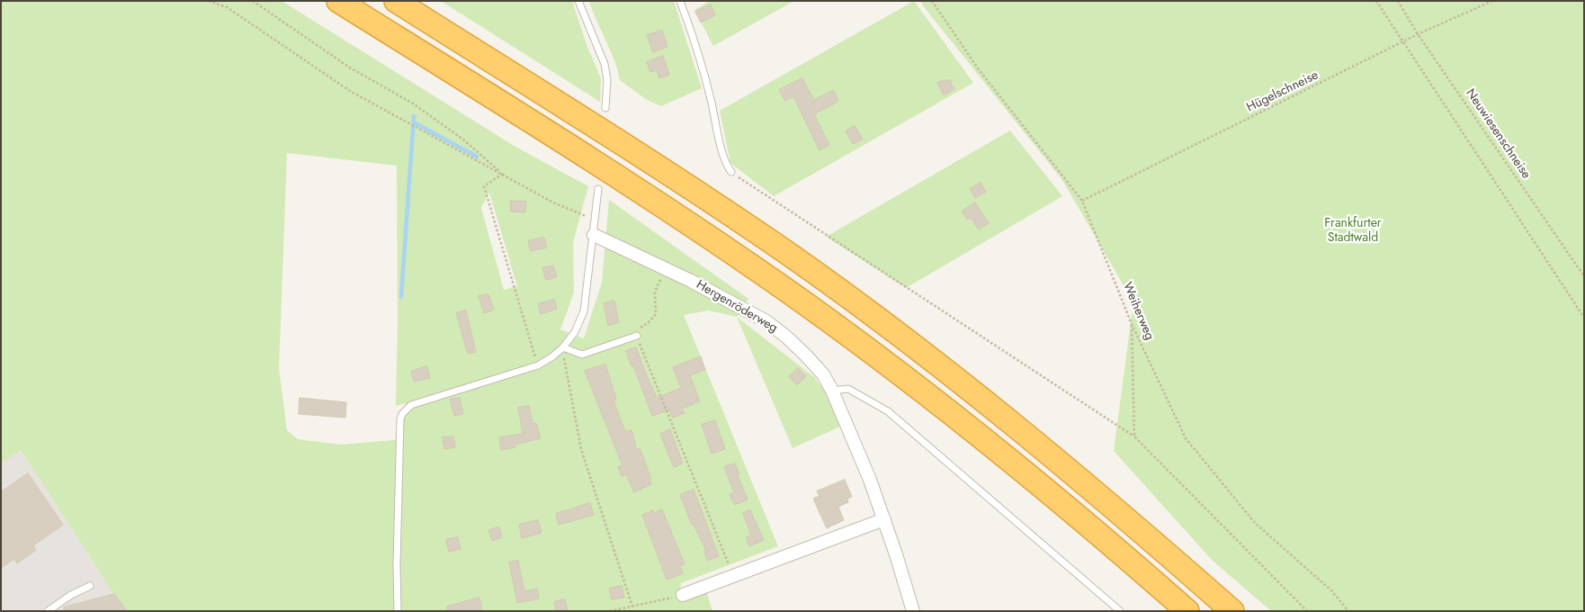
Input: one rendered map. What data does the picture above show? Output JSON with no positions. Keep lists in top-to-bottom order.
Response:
{
  "streets": {
    "street": ["Hergenröderweg"],
    "path": ["Hügelschneise", "Neuwiesenschneise", "Weiherweg"]
  },
  "crossings": [
    ["Hügelschneise", "Neuwiesenschneise"],
    ["Hügelschneise", "Weiherweg"]
  ],
  "parks": ["Frankfurter Stadtwald"]
}
